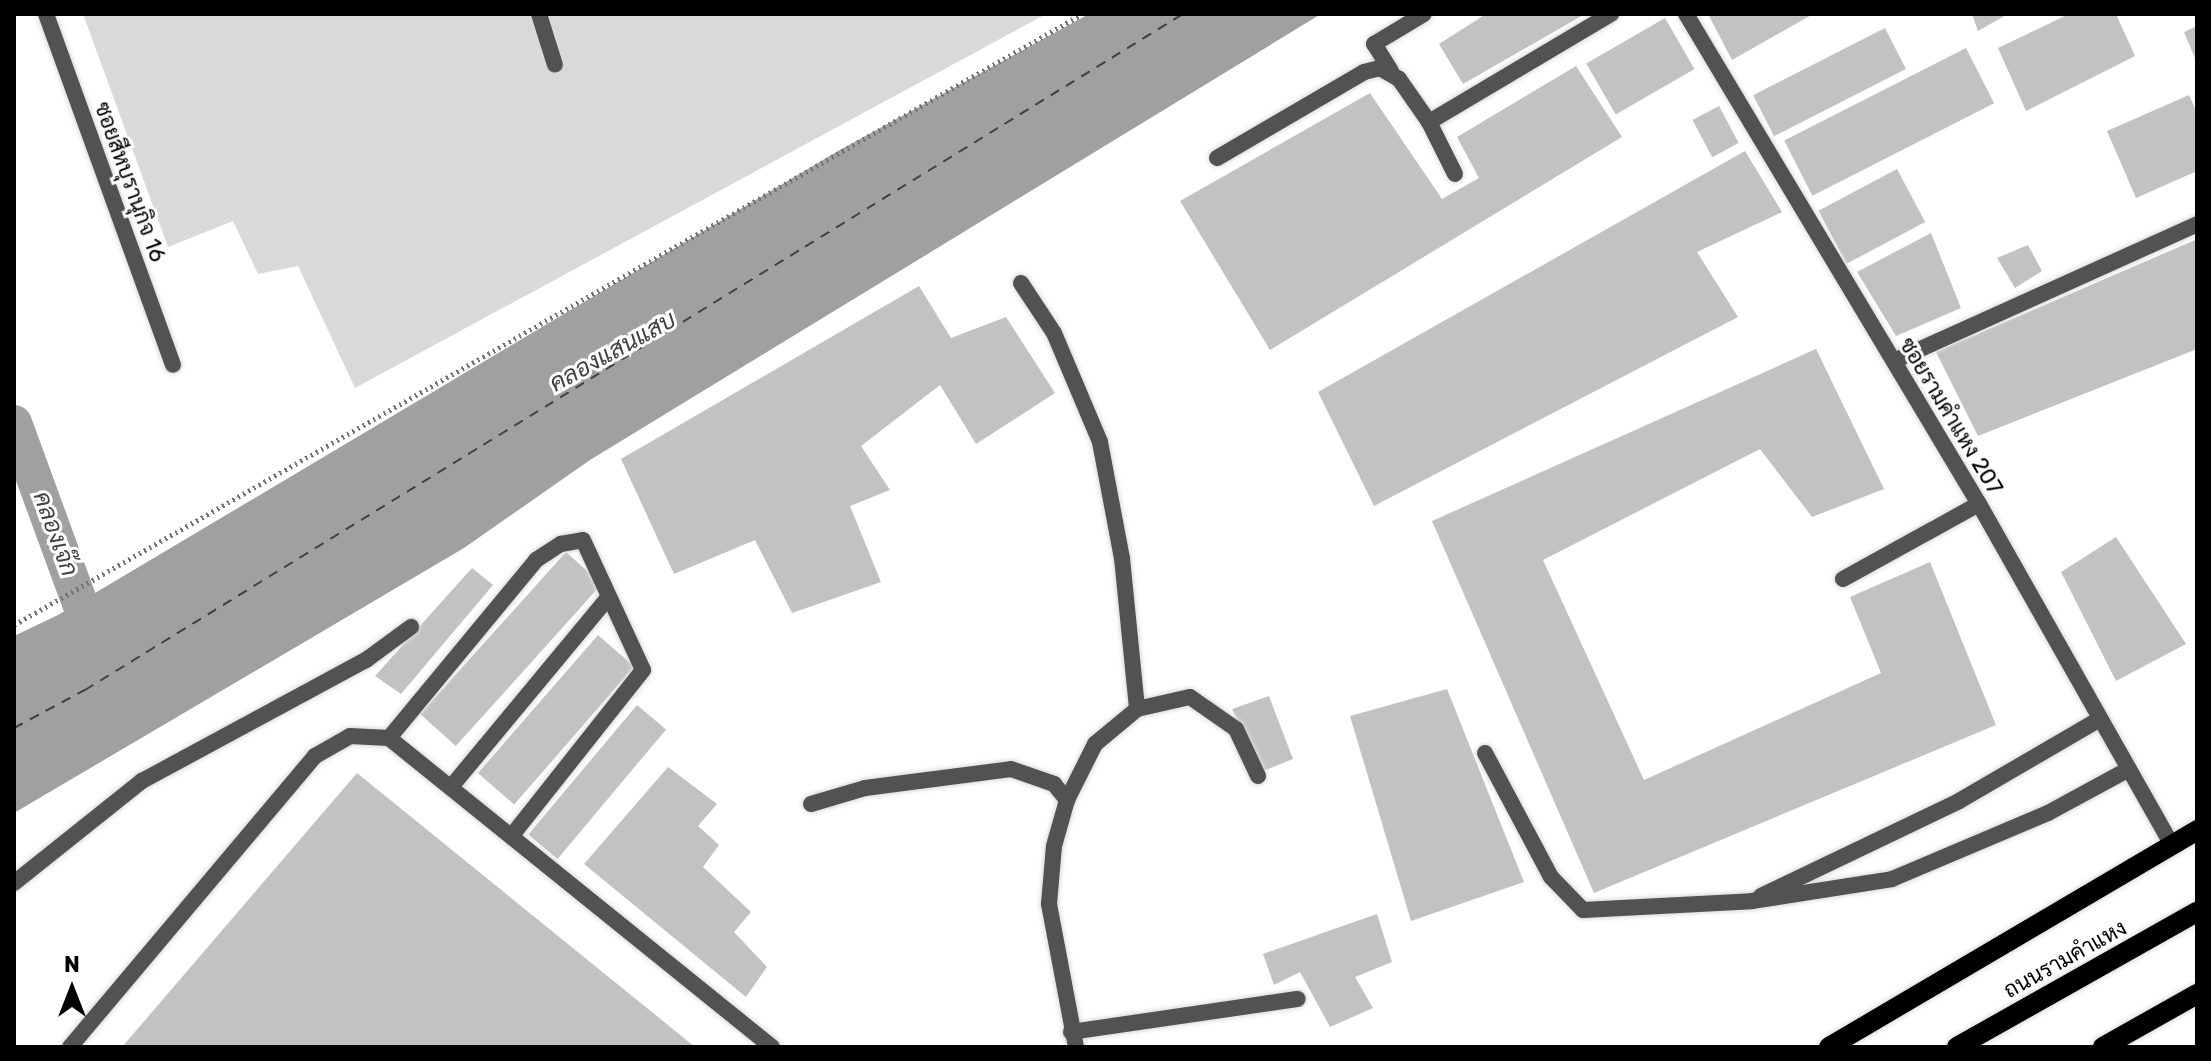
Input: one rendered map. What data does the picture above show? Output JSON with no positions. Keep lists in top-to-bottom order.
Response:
{
  "streets": {
    "main road": ["ถนนรามคำแหง"],
    "street": ["ซอยสีหบุรานุกิจ 16", "ซอยรามคำแหง 207"]
  },
  "water": ["คลองแสนแสบ", "คลองเจ๊ก"],
  "north": "top"
}
